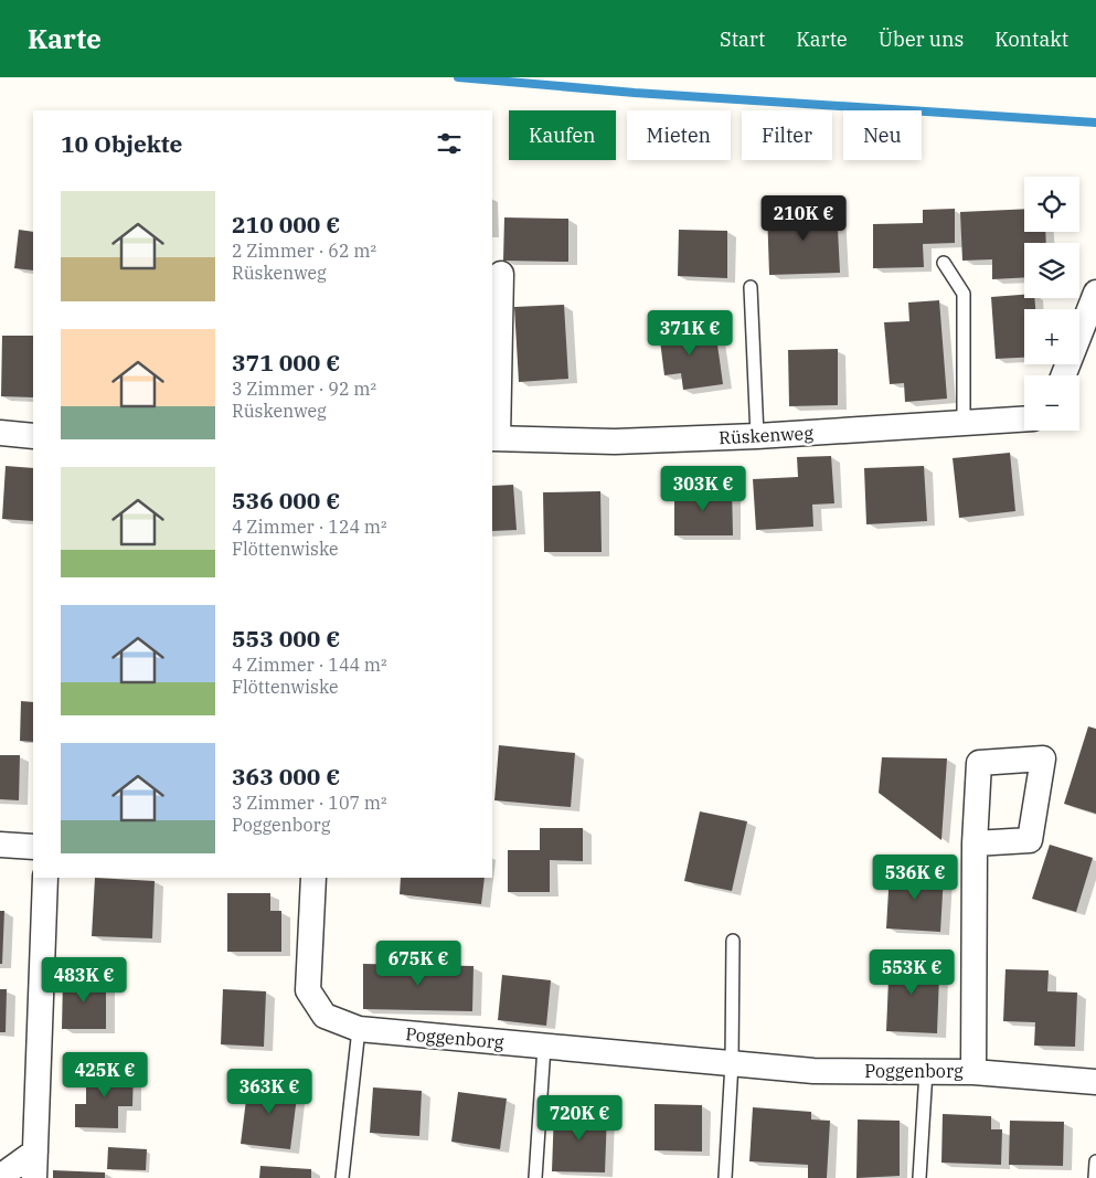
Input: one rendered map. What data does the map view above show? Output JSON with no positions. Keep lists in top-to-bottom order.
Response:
{
  "streets": {
    "street": ["Rüskenweg", "Poggenborg"]
  },
  "page": {
    "header": "Karte",
    "nav": [
      "Start",
      "Karte",
      "Über uns",
      "Kontakt"
    ],
    "chip": [
      "Kaufen",
      "Mieten",
      "Filter",
      "Neu"
    ],
    "heading": "10 Objekte",
    "map_buttons": ["+", "−"],
    "list": [
      {
        "name": "210 000 €",
        "note": "2 Zimmer · 62 m² · Rüskenweg"
      },
      {
        "name": "371 000 €",
        "note": "3 Zimmer · 92 m² · Rüskenweg"
      },
      {
        "name": "536 000 €",
        "note": "4 Zimmer · 124 m² · Flöttenwiske"
      },
      {
        "name": "553 000 €",
        "note": "4 Zimmer · 144 m² · Flöttenwiske"
      },
      {
        "name": "363 000 €",
        "note": "3 Zimmer · 107 m² · Poggenborg"
      }
    ],
    "price": [
      "210K €",
      "371K €",
      "303K €",
      "536K €",
      "675K €",
      "553K €",
      "483K €",
      "425K €",
      "363K €",
      "720K €"
    ]
  }
}
